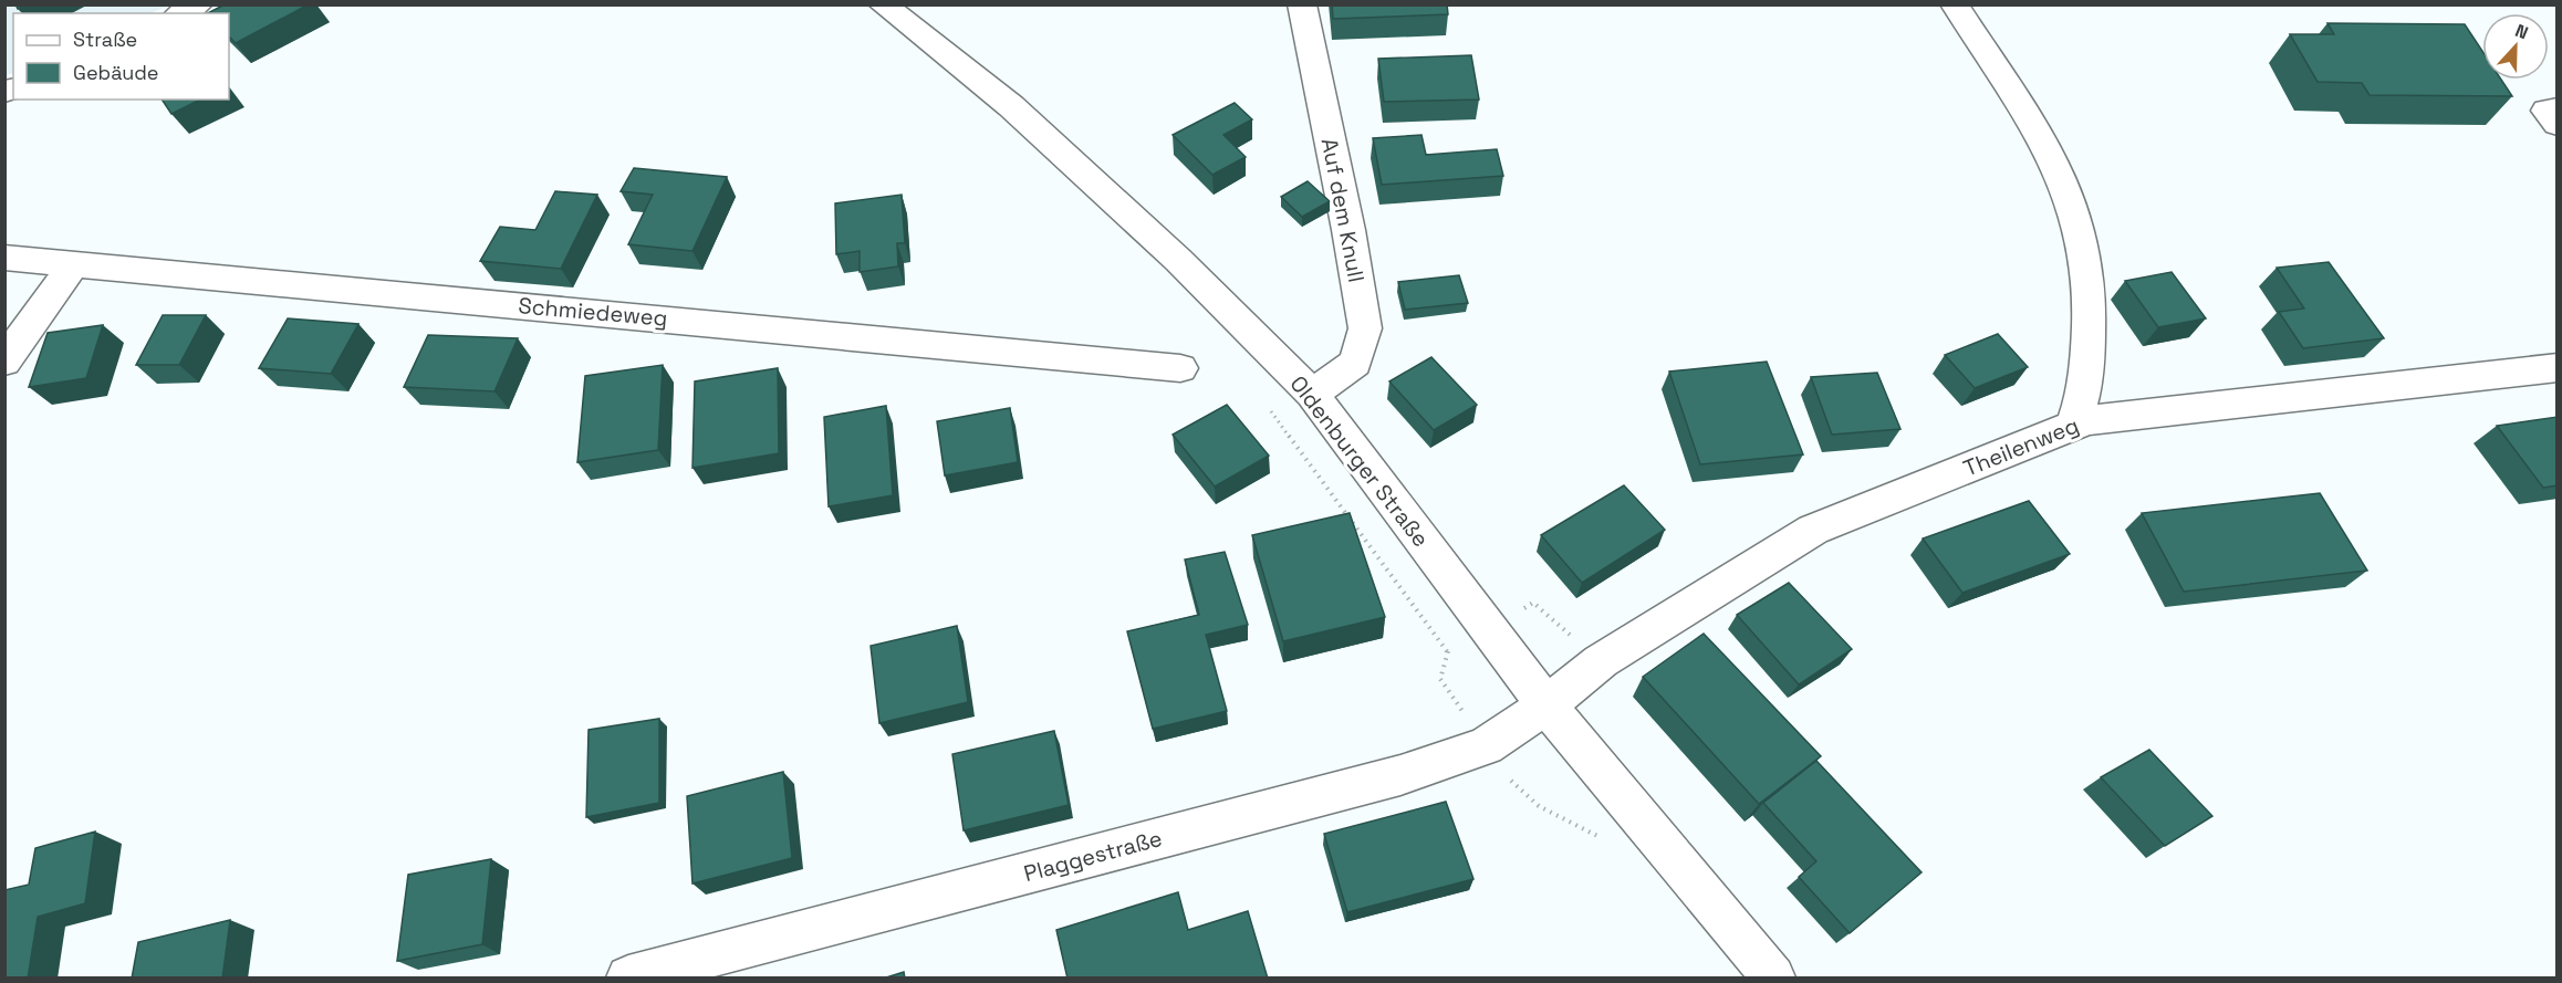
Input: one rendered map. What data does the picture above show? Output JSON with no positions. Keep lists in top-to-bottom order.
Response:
{
  "streets": {
    "street": [
      "Auf dem Knull",
      "Schmiedeweg",
      "Theilenweg",
      "Oldenburger Straße",
      "Plaggestraße"
    ]
  },
  "crossings": [
    ["Auf dem Knull", "Oldenburger Straße"],
    ["Theilenweg", "Oldenburger Straße"],
    ["Theilenweg", "Plaggestraße"],
    ["Oldenburger Straße", "Plaggestraße"]
  ],
  "legend": ["Straße", "Gebäude"],
  "north": "top"
}
